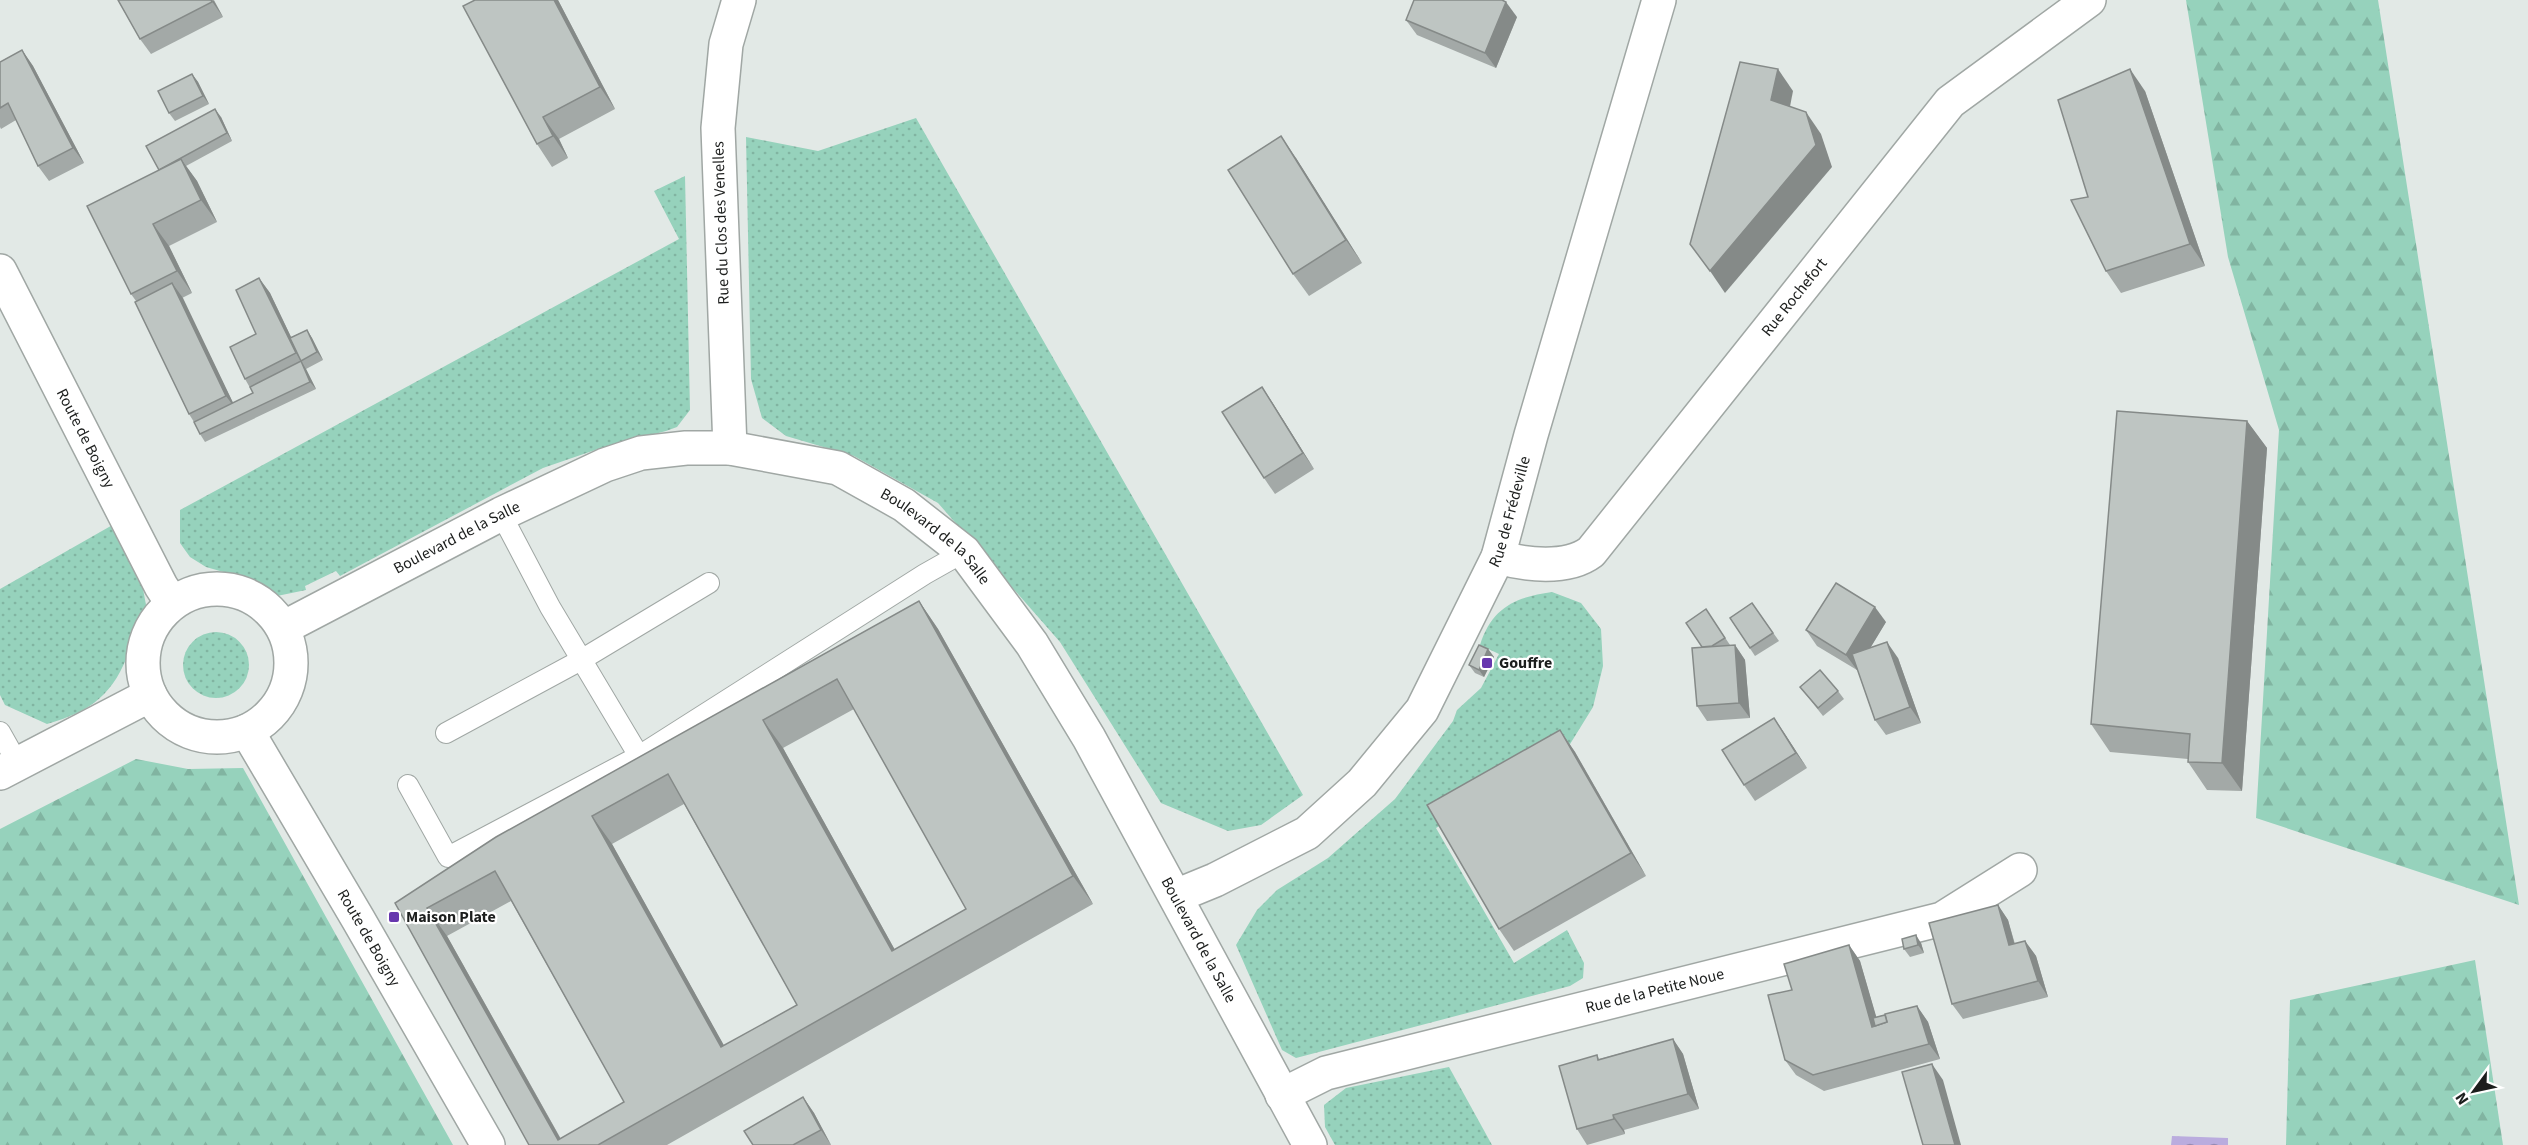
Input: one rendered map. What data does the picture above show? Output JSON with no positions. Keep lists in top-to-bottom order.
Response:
{
  "streets": {
    "street": [
      "Rue du Clos des Venelles",
      "Rue Rochefort",
      "Route de Boigny",
      "Rue de Frédeville",
      "Boulevard de la Salle",
      "Rue de la Petite Noue"
    ]
  },
  "crossings": [
    ["Rue du Clos des Venelles", "Boulevard de la Salle"],
    ["Rue Rochefort", "Rue de Frédeville"],
    ["Route de Boigny", "Boulevard de la Salle"],
    ["Rue de Frédeville", "Boulevard de la Salle"],
    ["Boulevard de la Salle", "Rue de la Petite Noue"]
  ],
  "places": {
    "transit": ["Gouffre", "Maison Plate"]
  },
  "north": "bottom left"
}
